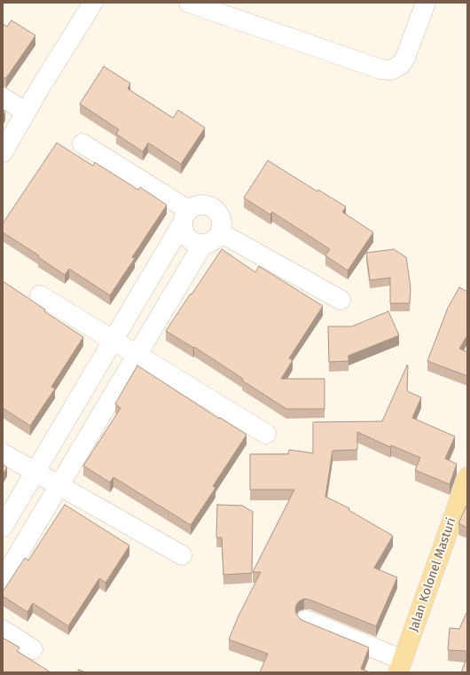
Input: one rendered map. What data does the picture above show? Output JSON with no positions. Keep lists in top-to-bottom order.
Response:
{
  "streets": {
    "main road": ["Jalan Kolonel Masturi"]
  }
}
